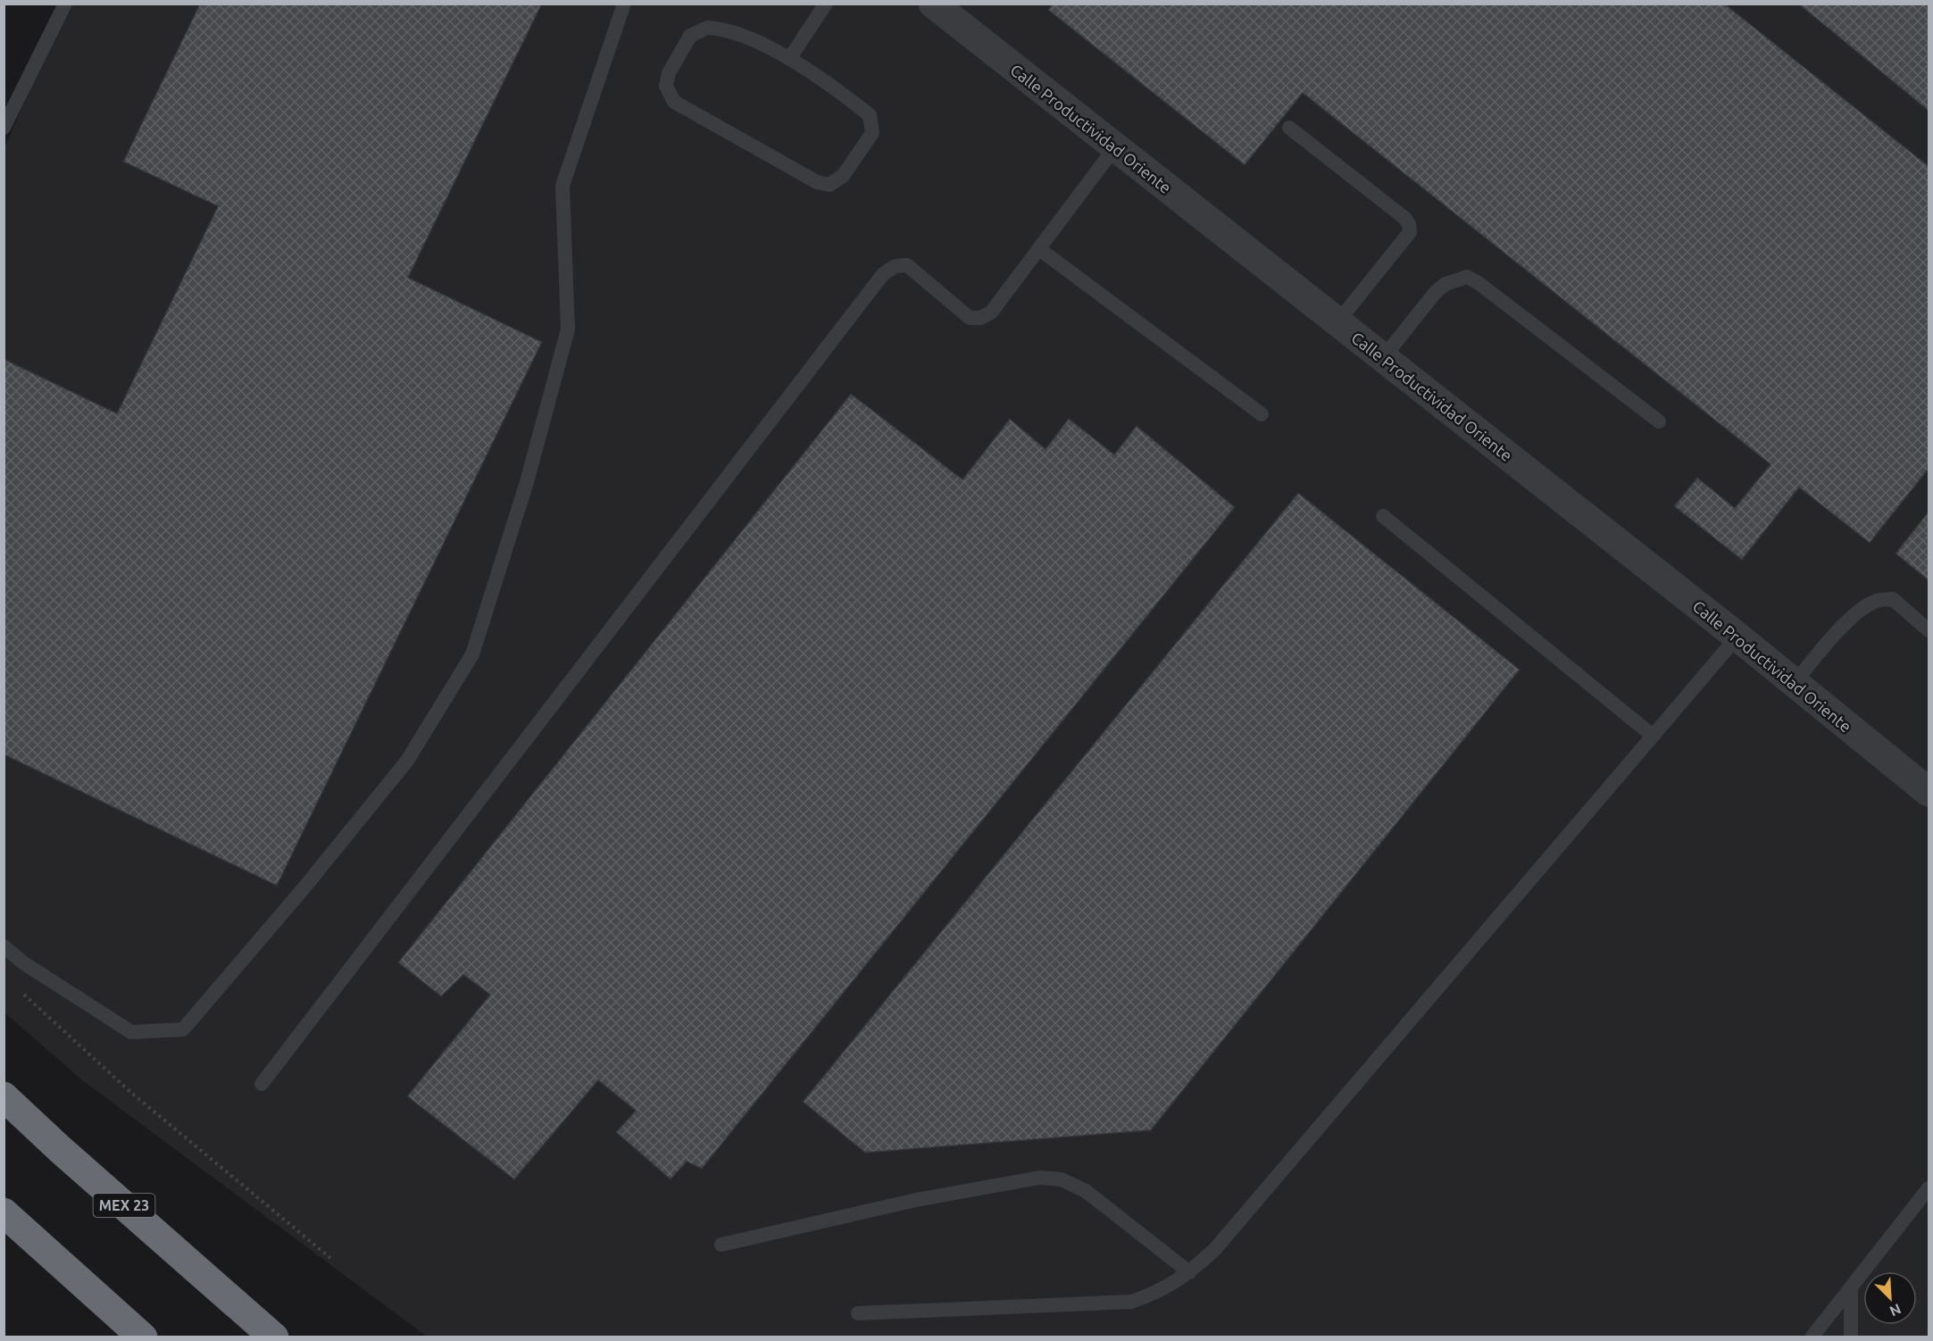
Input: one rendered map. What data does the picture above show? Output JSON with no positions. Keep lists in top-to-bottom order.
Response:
{
  "streets": {
    "highway": ["MEX 23"],
    "street": ["Calle Productividad Oriente"]
  },
  "north": "bottom right"
}
